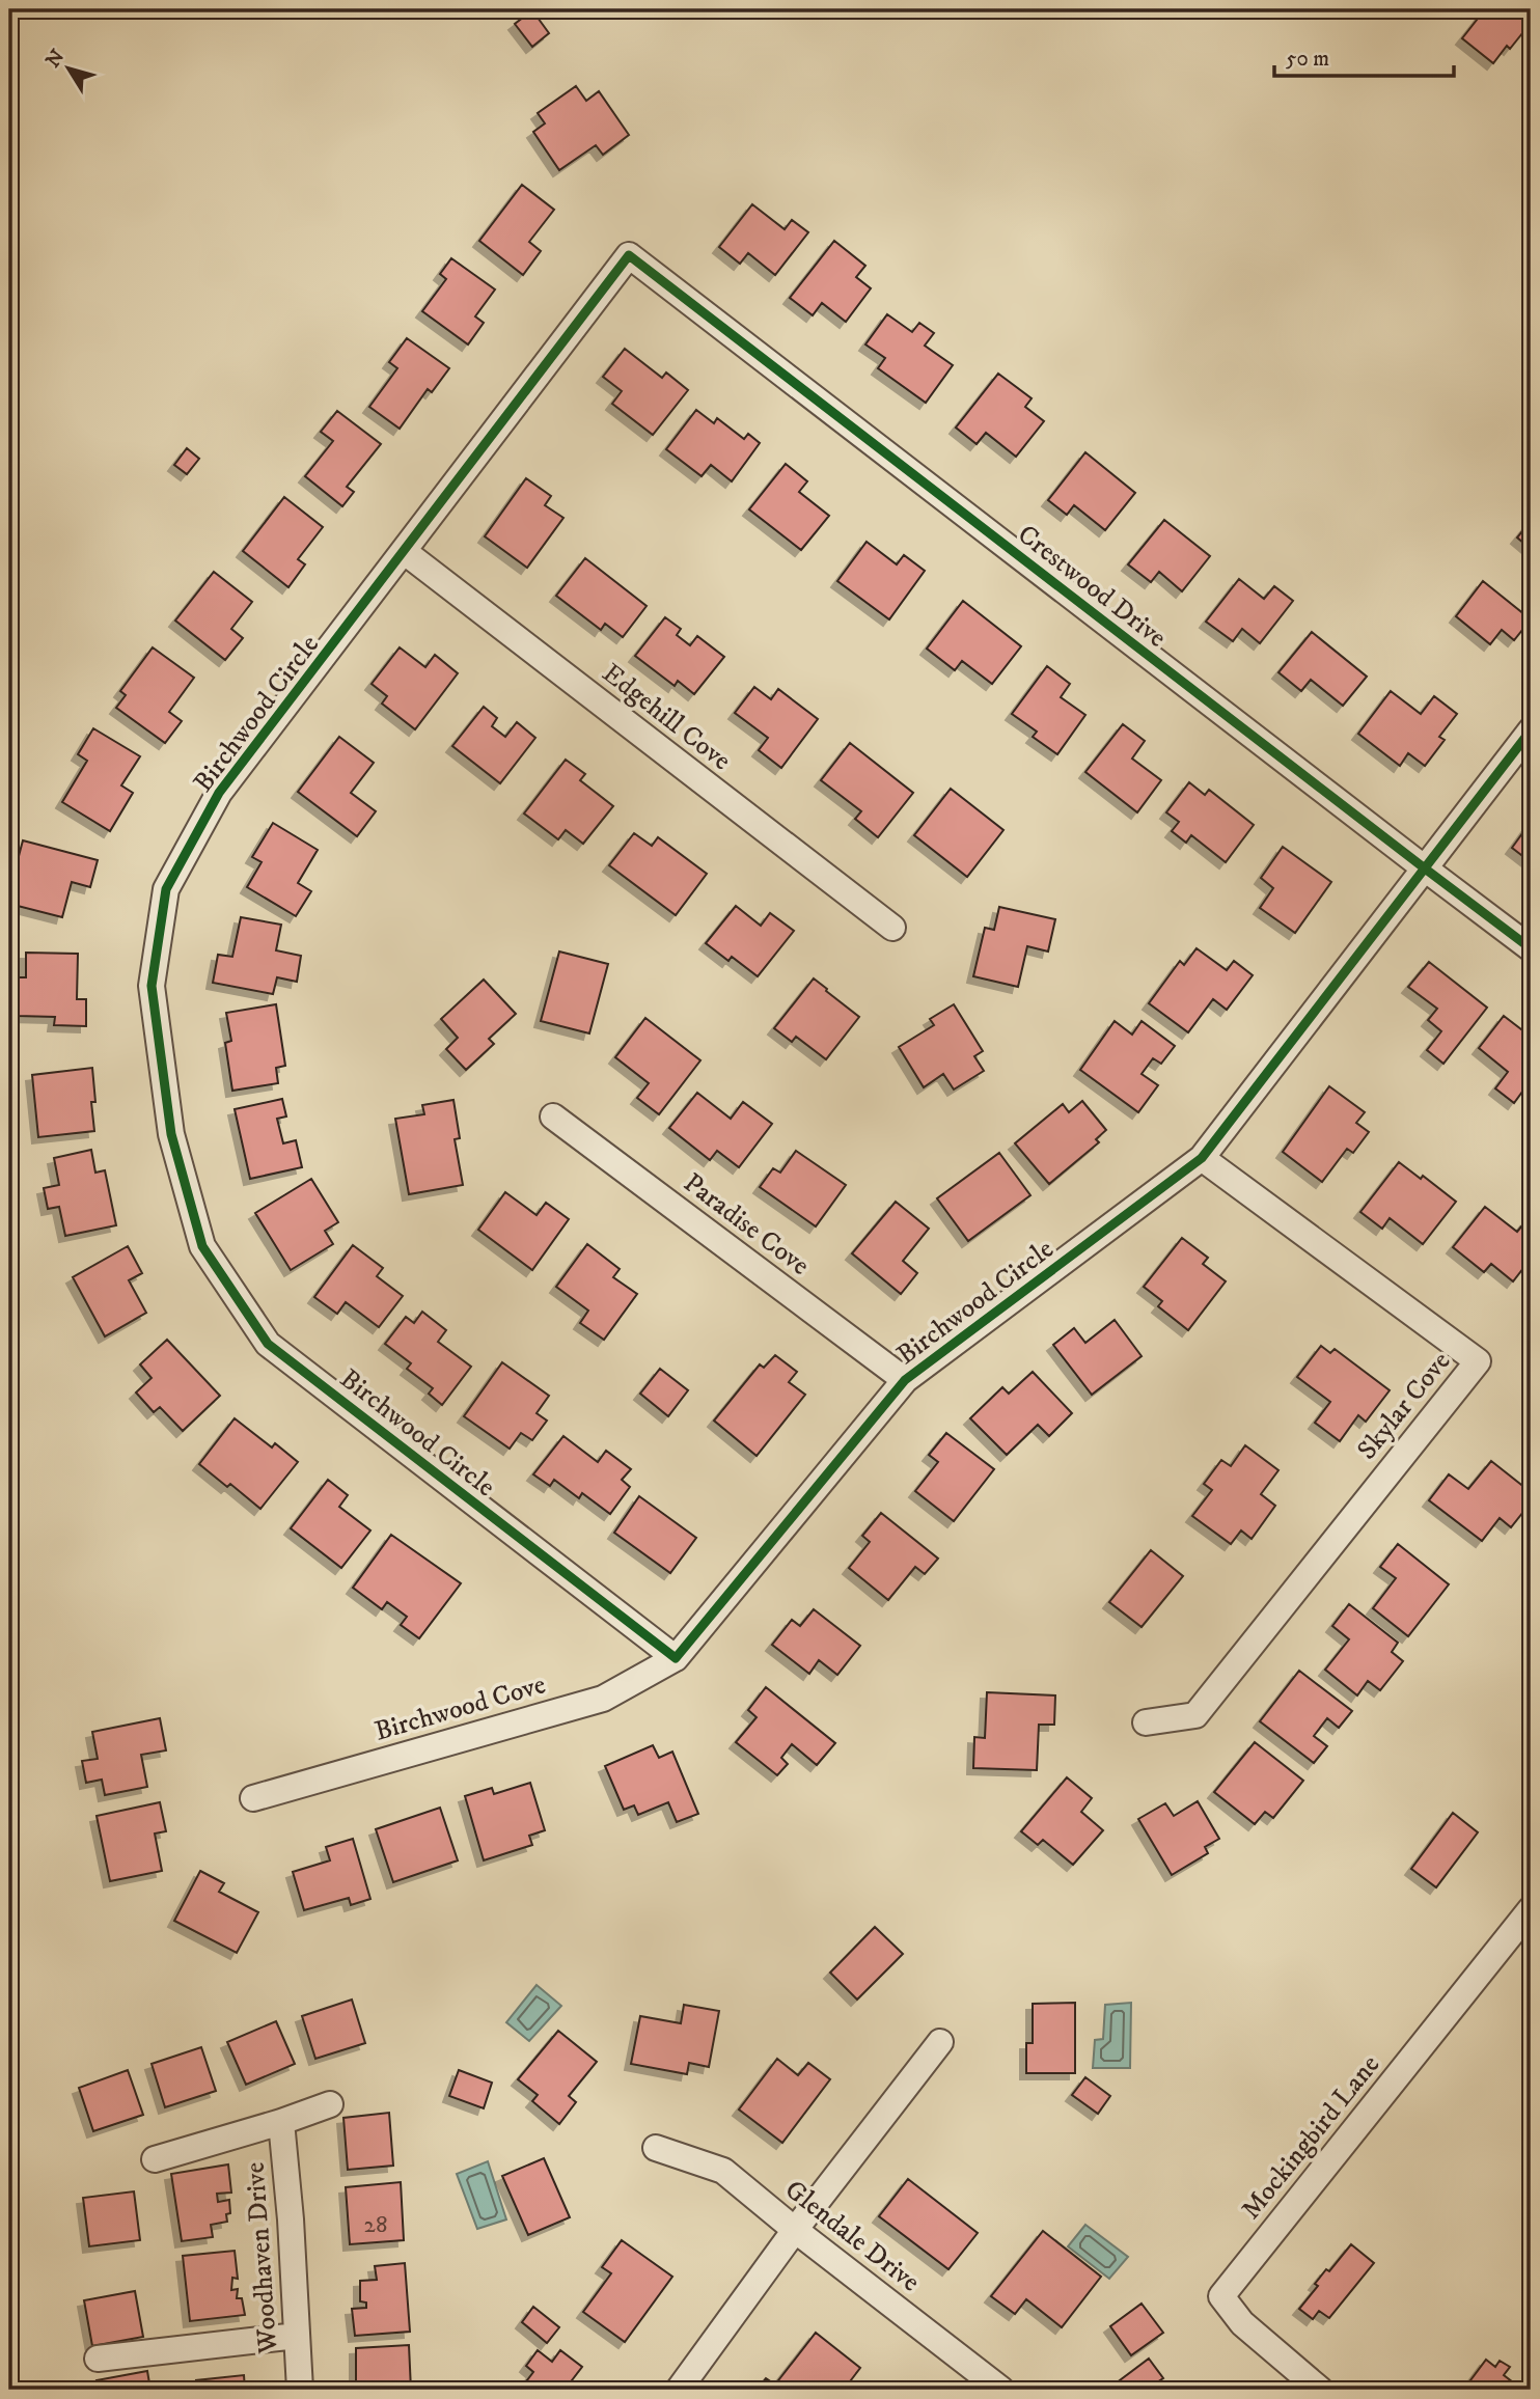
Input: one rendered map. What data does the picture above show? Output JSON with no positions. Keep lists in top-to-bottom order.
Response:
{
  "streets": {
    "street": [
      "Crestwood Drive",
      "Birchwood Circle",
      "Edgehill Cove",
      "Paradise Cove",
      "Skylar Cove",
      "Birchwood Cove",
      "Mockingbird Lane",
      "Glendale Drive",
      "Woodhaven Drive"
    ]
  },
  "crossings": [
    ["Crestwood Drive", "Birchwood Circle"],
    ["Birchwood Circle", "Edgehill Cove"],
    ["Birchwood Circle", "Paradise Cove"],
    ["Birchwood Circle", "Skylar Cove"],
    ["Birchwood Circle", "Birchwood Cove"]
  ],
  "house_numbers": ["28"],
  "scale_bar": "50 m",
  "north": "top left"
}
